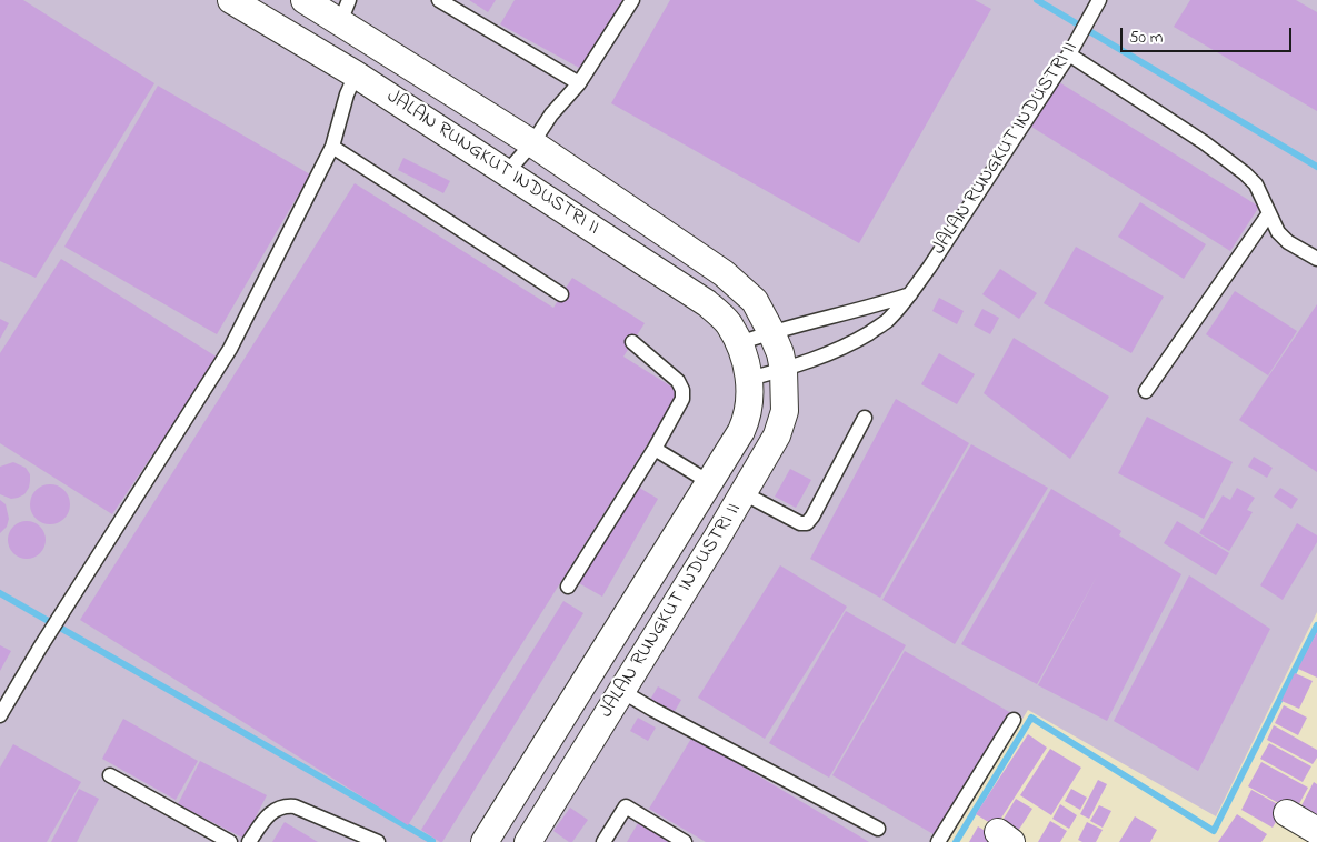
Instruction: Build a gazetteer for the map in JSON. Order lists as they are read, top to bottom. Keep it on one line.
{"streets":{"street":["JALAN RUNGKUT INDUSTRI II"]},"scale_bar":"50 m"}
